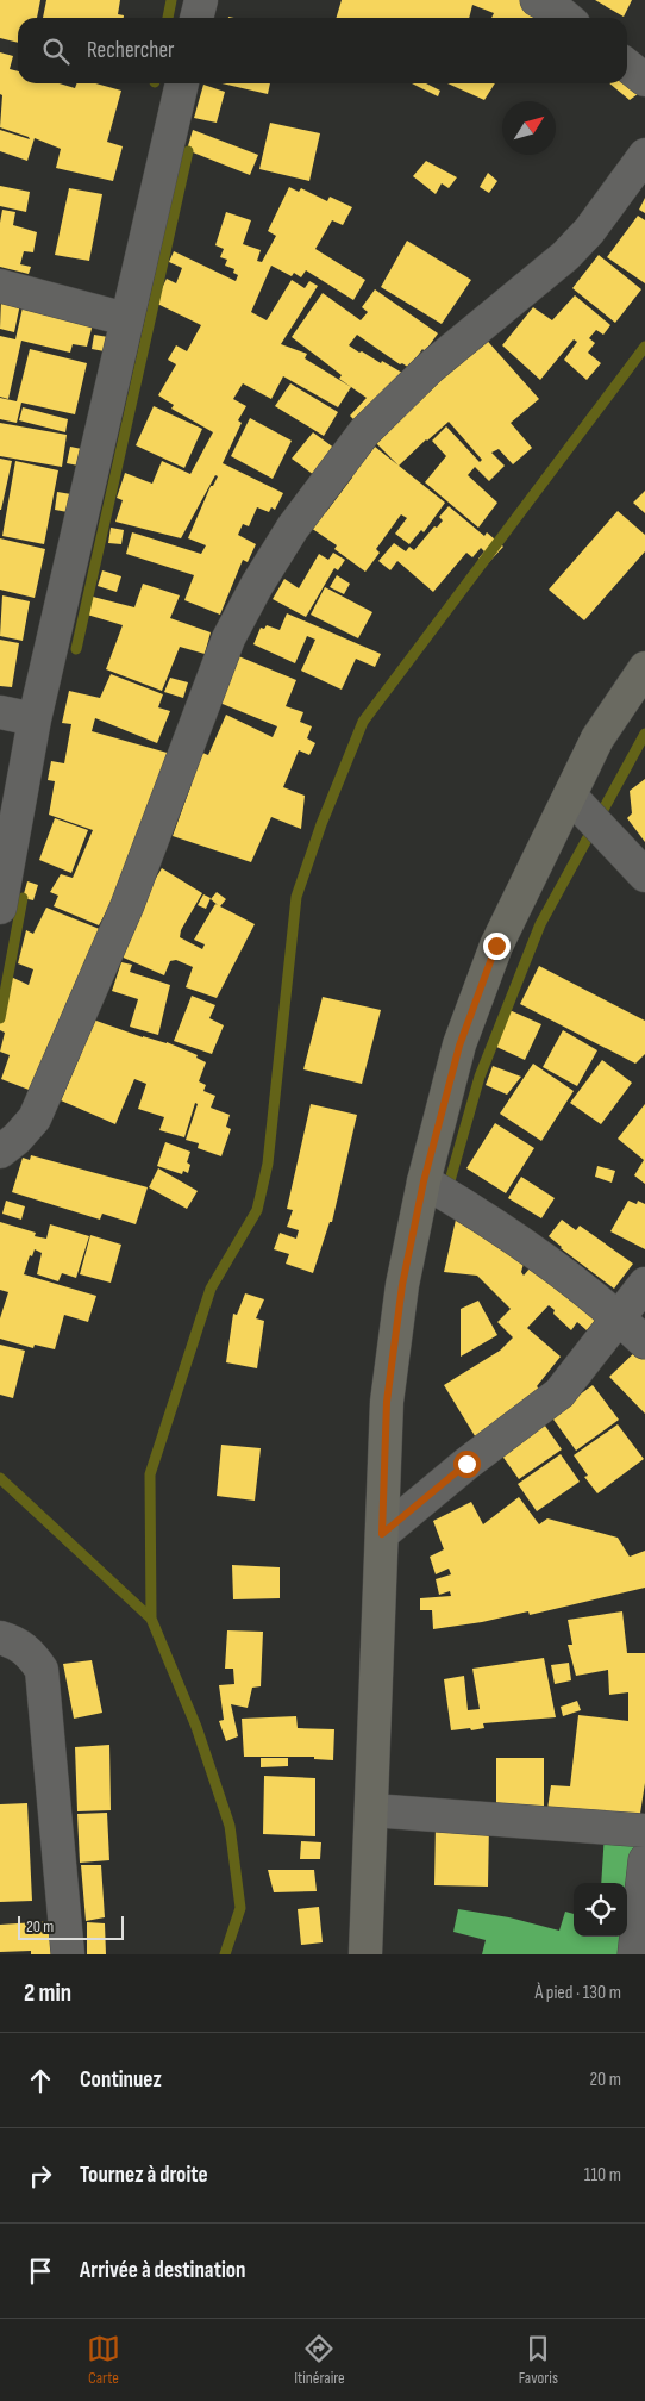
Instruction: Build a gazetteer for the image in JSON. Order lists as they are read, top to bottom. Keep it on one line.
{"scale_bar":"20 m","north":"top right","page":{"search":"Rechercher","scale":"20 m","heading":["2 min","À pied · 130 m"],"list":[["Continuez","20 m"],["Tournez à droite","110 m"],"Arrivée à destination"],"nav":["Carte","Itinéraire","Favoris"]}}
